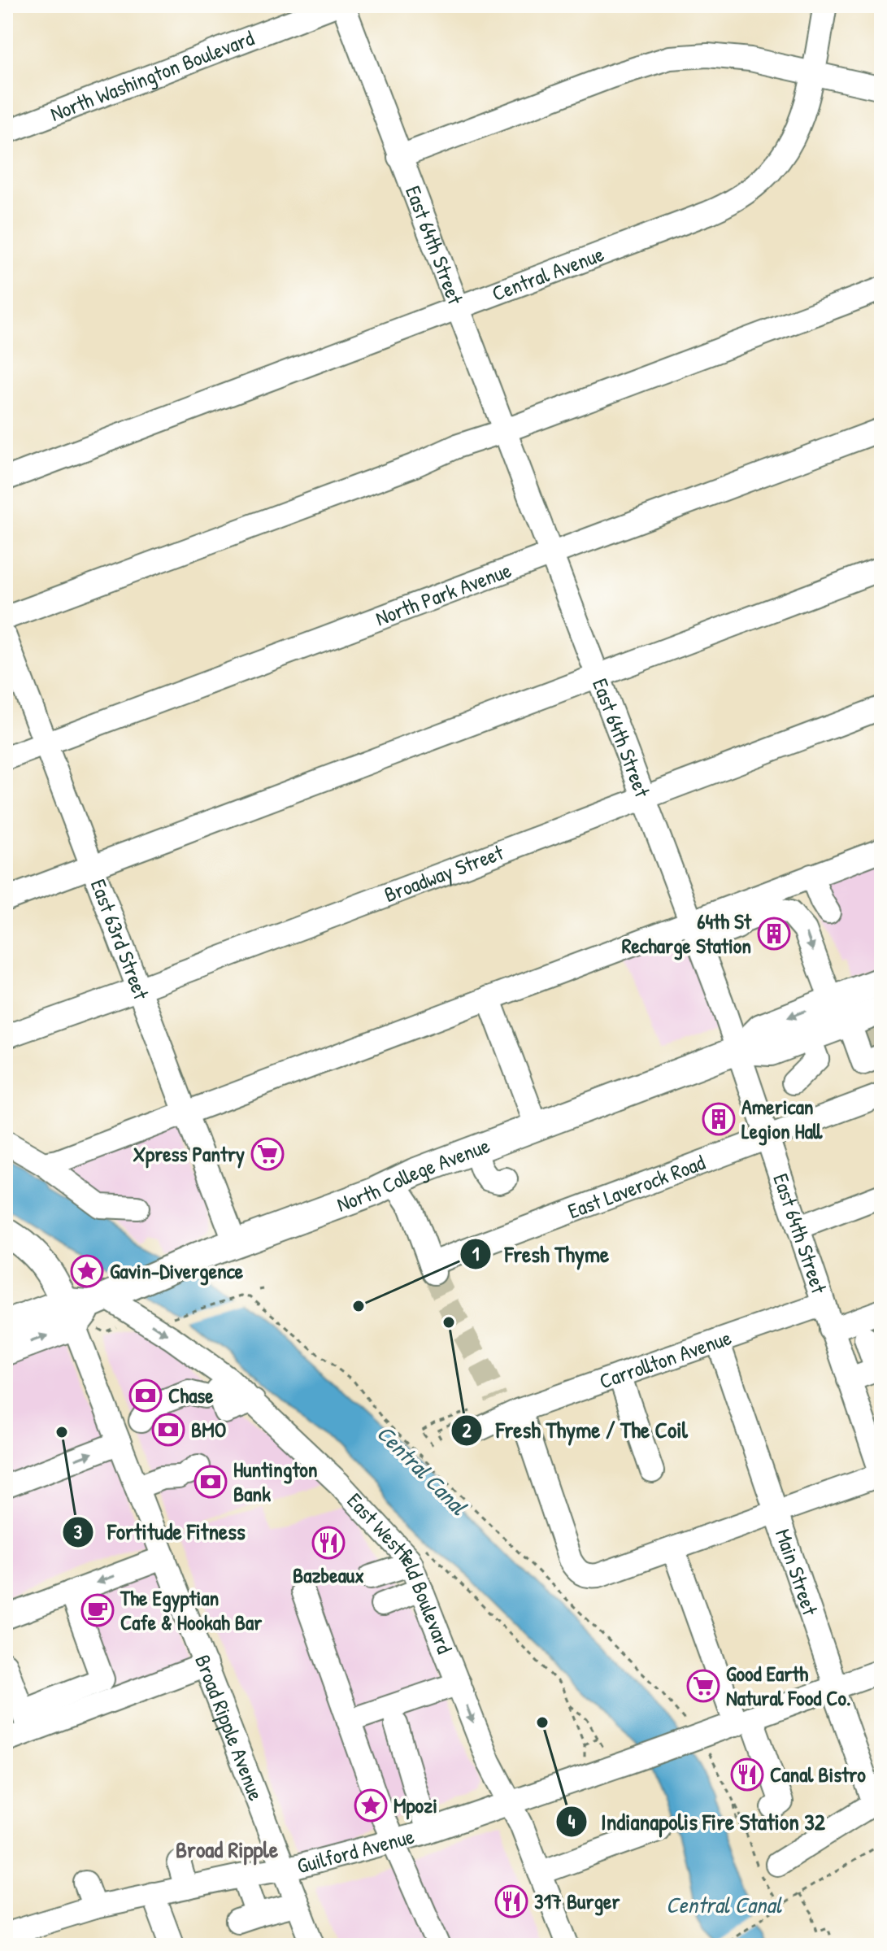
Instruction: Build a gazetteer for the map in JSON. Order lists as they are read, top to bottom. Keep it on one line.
{"streets":{"main road":["North College Avenue"],"street":["North Washington Boulevard","East 64th Street","Central Avenue","North Park Avenue","Broadway Street","East 63rd Street","East Laverock Road","Carrollton Avenue","Main Street","East Westfield Boulevard","Broad Ripple Avenue","Guilford Avenue"]},"crossings":[["East 64th Street","Central Avenue"],["East 64th Street","North Park Avenue"],["East 64th Street","Broadway Street"],["East 64th Street","North College Avenue"],["East 64th Street","East Laverock Road"],["East 64th Street","Carrollton Avenue"],["North Park Avenue","East 63rd Street"],["Broadway Street","East 63rd Street"],["East 63rd Street","North College Avenue"],["North College Avenue","East Laverock Road"],["North College Avenue","East Westfield Boulevard"],["North College Avenue","Broad Ripple Avenue"],["Carrollton Avenue","Main Street"],["Main Street","Guilford Avenue"],["East Westfield Boulevard","Broad Ripple Avenue"],["East Westfield Boulevard","Guilford Avenue"],["Broad Ripple Avenue","Guilford Avenue"]],"districts":["Broad Ripple"],"water":["Central Canal"],"places":{"building":["64th St Recharge Station","American Legion Hall"],"supermarket":["Xpress Pantry","Good Earth Natural Food Co."],"place":["Gavin-Divergence","Mpozi"],"other":["Fresh Thyme","Fresh Thyme / The Coil","Fortitude Fitness","Indianapolis Fire Station 32"],"bank":["Chase","BMO","Huntington Bank"],"restaurant":["Bazbeaux","Canal Bistro","317 Burger"],"cafe":["The Egyptian Cafe & Hookah Bar"]}}
